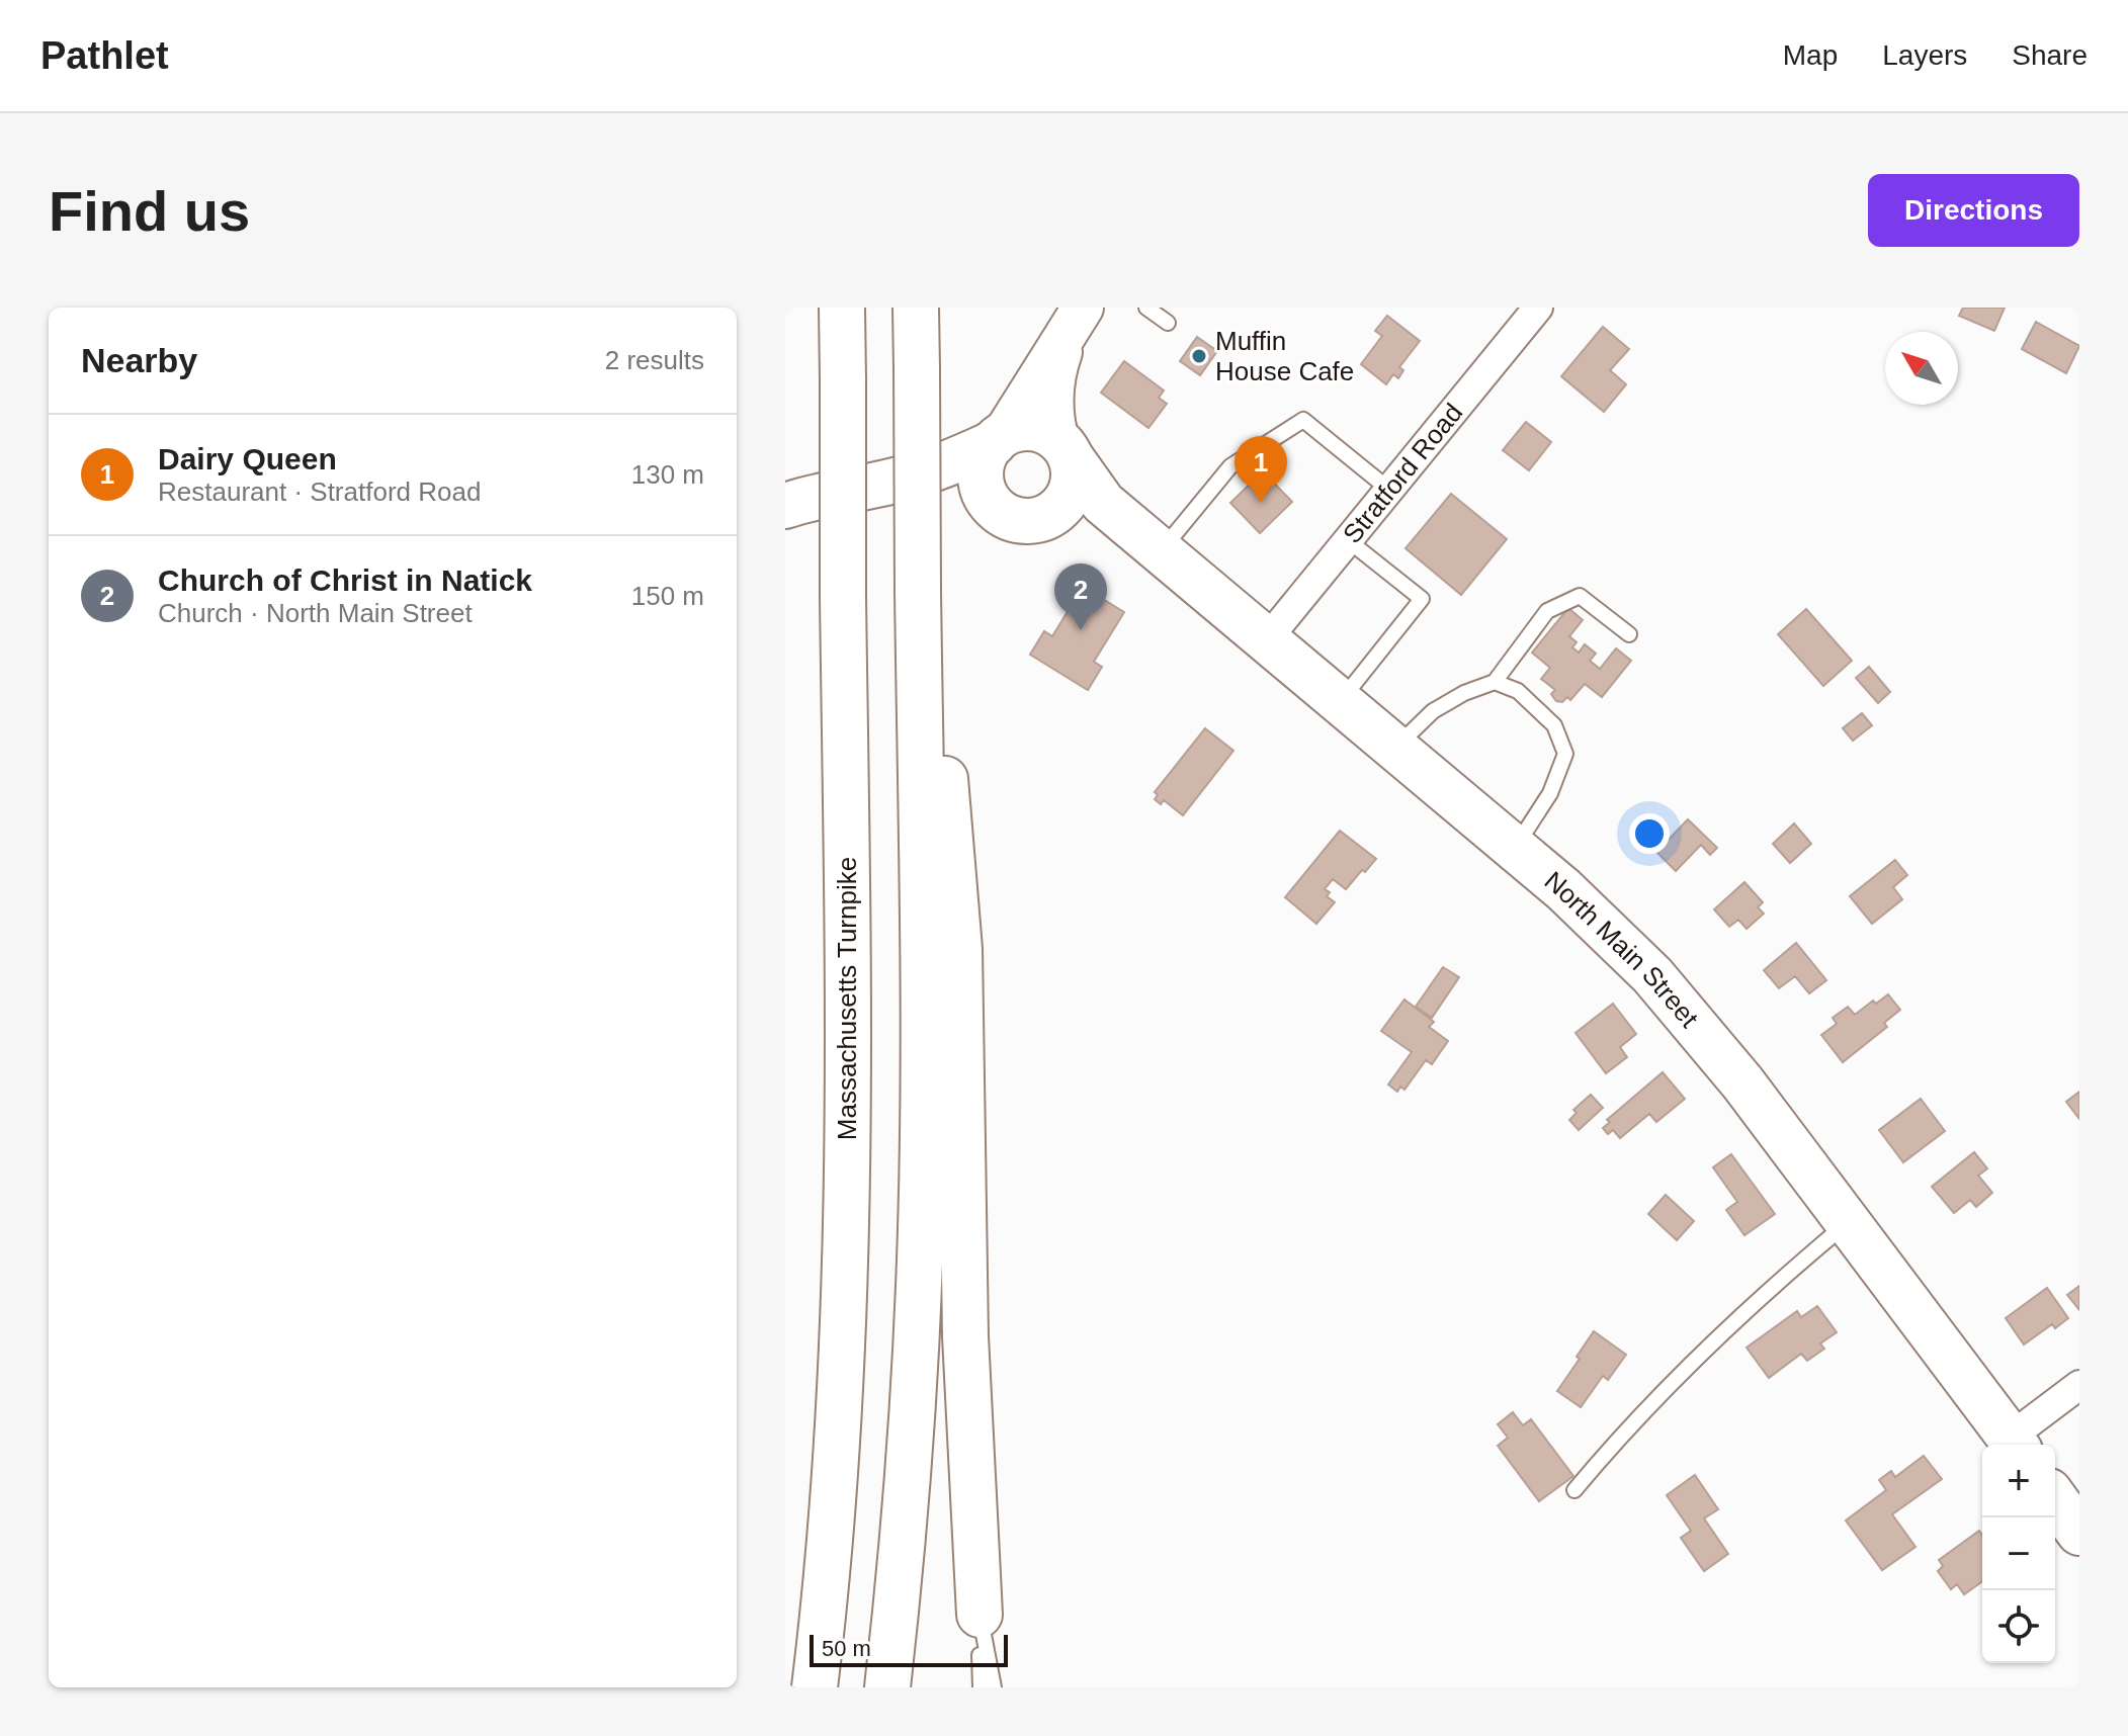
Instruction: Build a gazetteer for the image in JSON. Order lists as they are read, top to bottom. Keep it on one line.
{"streets":{"main road":["North Main Street","Massachusetts Turnpike"],"street":["Stratford Road"]},"crossings":[["Stratford Road","North Main Street"]],"places":["Muffin House Cafe"],"scale_bar":"50 m","north":"top left","page":{"header":"Pathlet","nav":["Map","Layers","Share"],"buttons":"Directions","title":"Find us","heading":["Nearby","2 results"],"list":[{"mark":"1","name":"Dairy Queen","note":"Restaurant · Stratford Road","value":"130 m"},{"mark":"2","name":"Church of Christ in Natick","note":"Church · North Main Street","value":"150 m"}],"pins":["1","2"],"map_buttons":["+","−"],"scale":"50 m"}}
